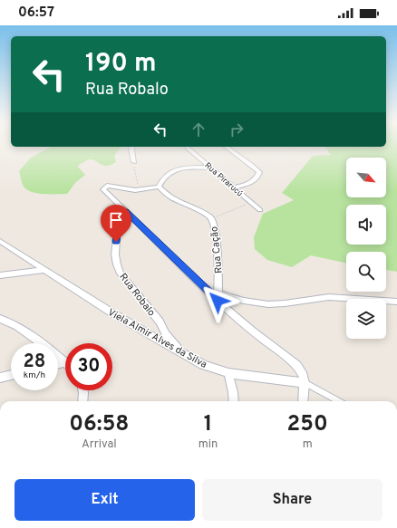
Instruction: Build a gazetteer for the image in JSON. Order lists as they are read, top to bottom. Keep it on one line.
{"streets":{"street":["Rua Pirarucú","Rua Cação","Rua Robalo","Viela Almir Alves da Silva"]},"crossings":[["Rua Robalo","Viela Almir Alves da Silva"]],"north":"bottom right","page":{"status":"06:57","turn":["190 m","Rua Robalo"],"speed":"28 km/h","limit":"30","eta":["06:58","Arrival","1","min","250","m"],"buttons":["Exit","Share"]}}
